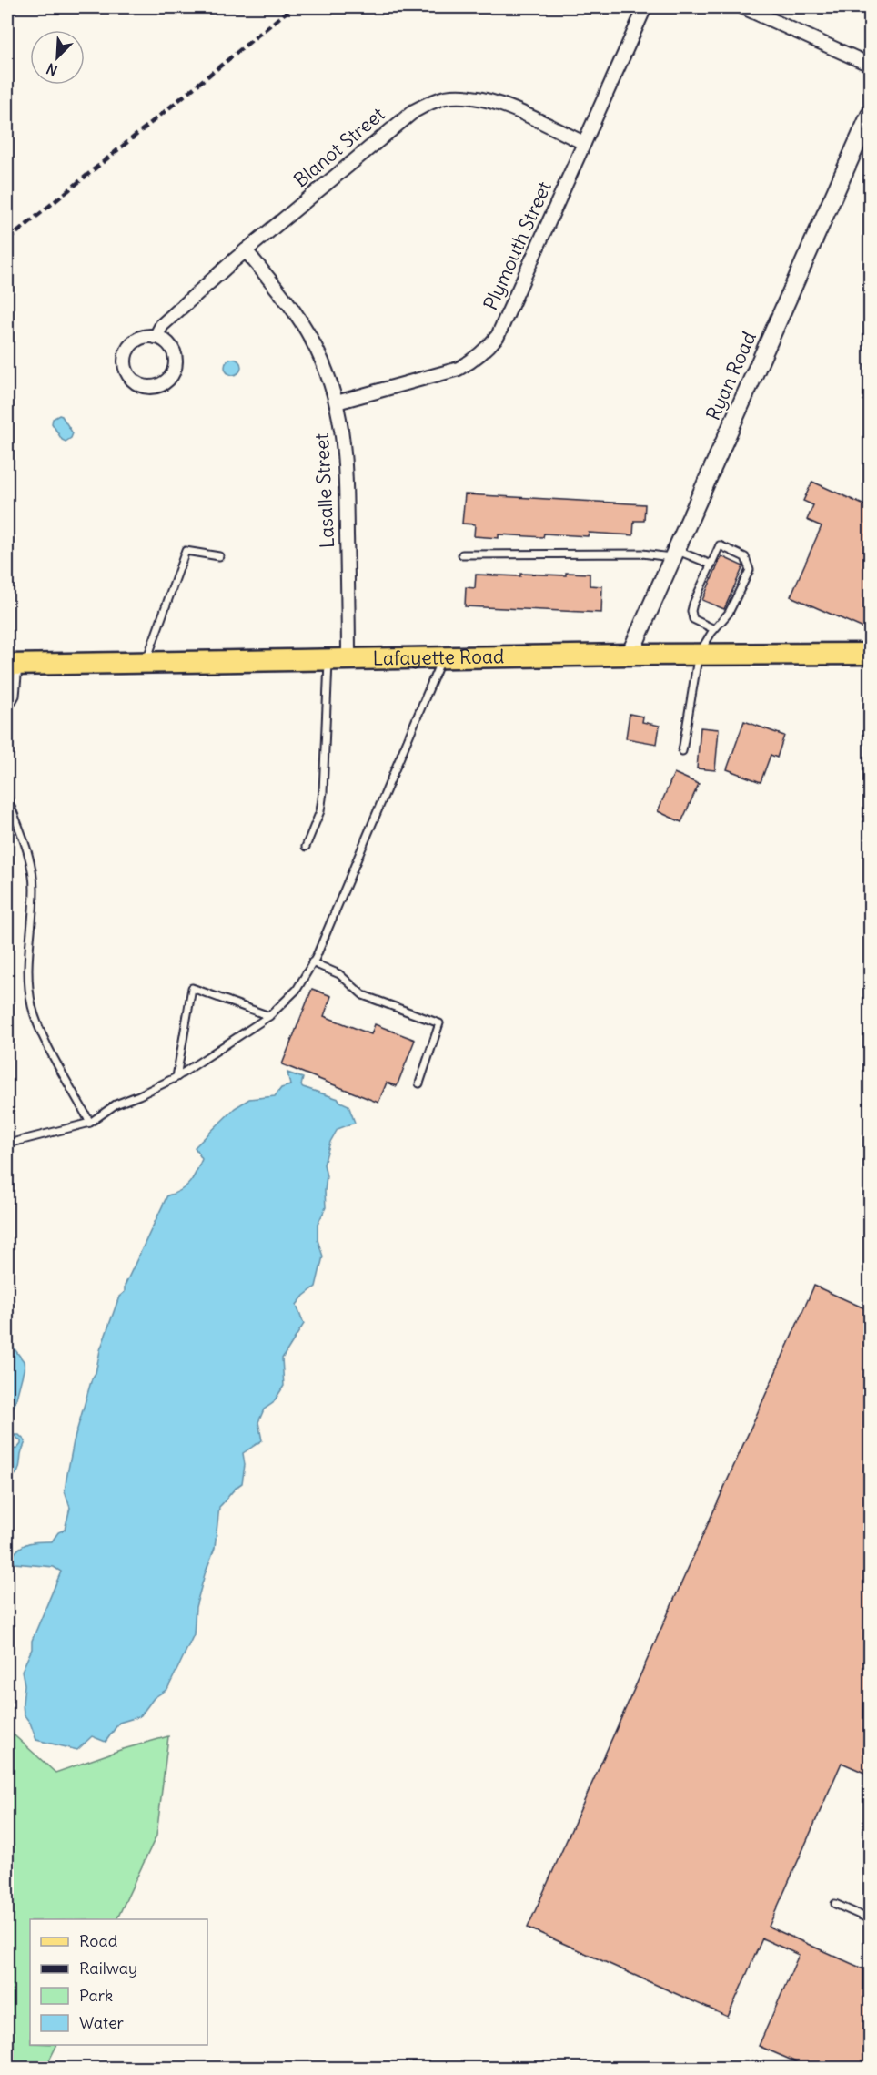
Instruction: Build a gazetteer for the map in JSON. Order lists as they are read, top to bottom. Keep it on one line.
{"streets":{"main road":["Lafayette Road"],"street":["Blanot Street","Plymouth Street","Ryan Road","Lasalle Street"]},"crossings":[["Blanot Street","Plymouth Street"],["Blanot Street","Lasalle Street"],["Plymouth Street","Lasalle Street"],["Ryan Road","Lafayette Road"],["Lasalle Street","Lafayette Road"]],"legend":["Road","Railway","Park","Water"],"north":"bottom left"}
